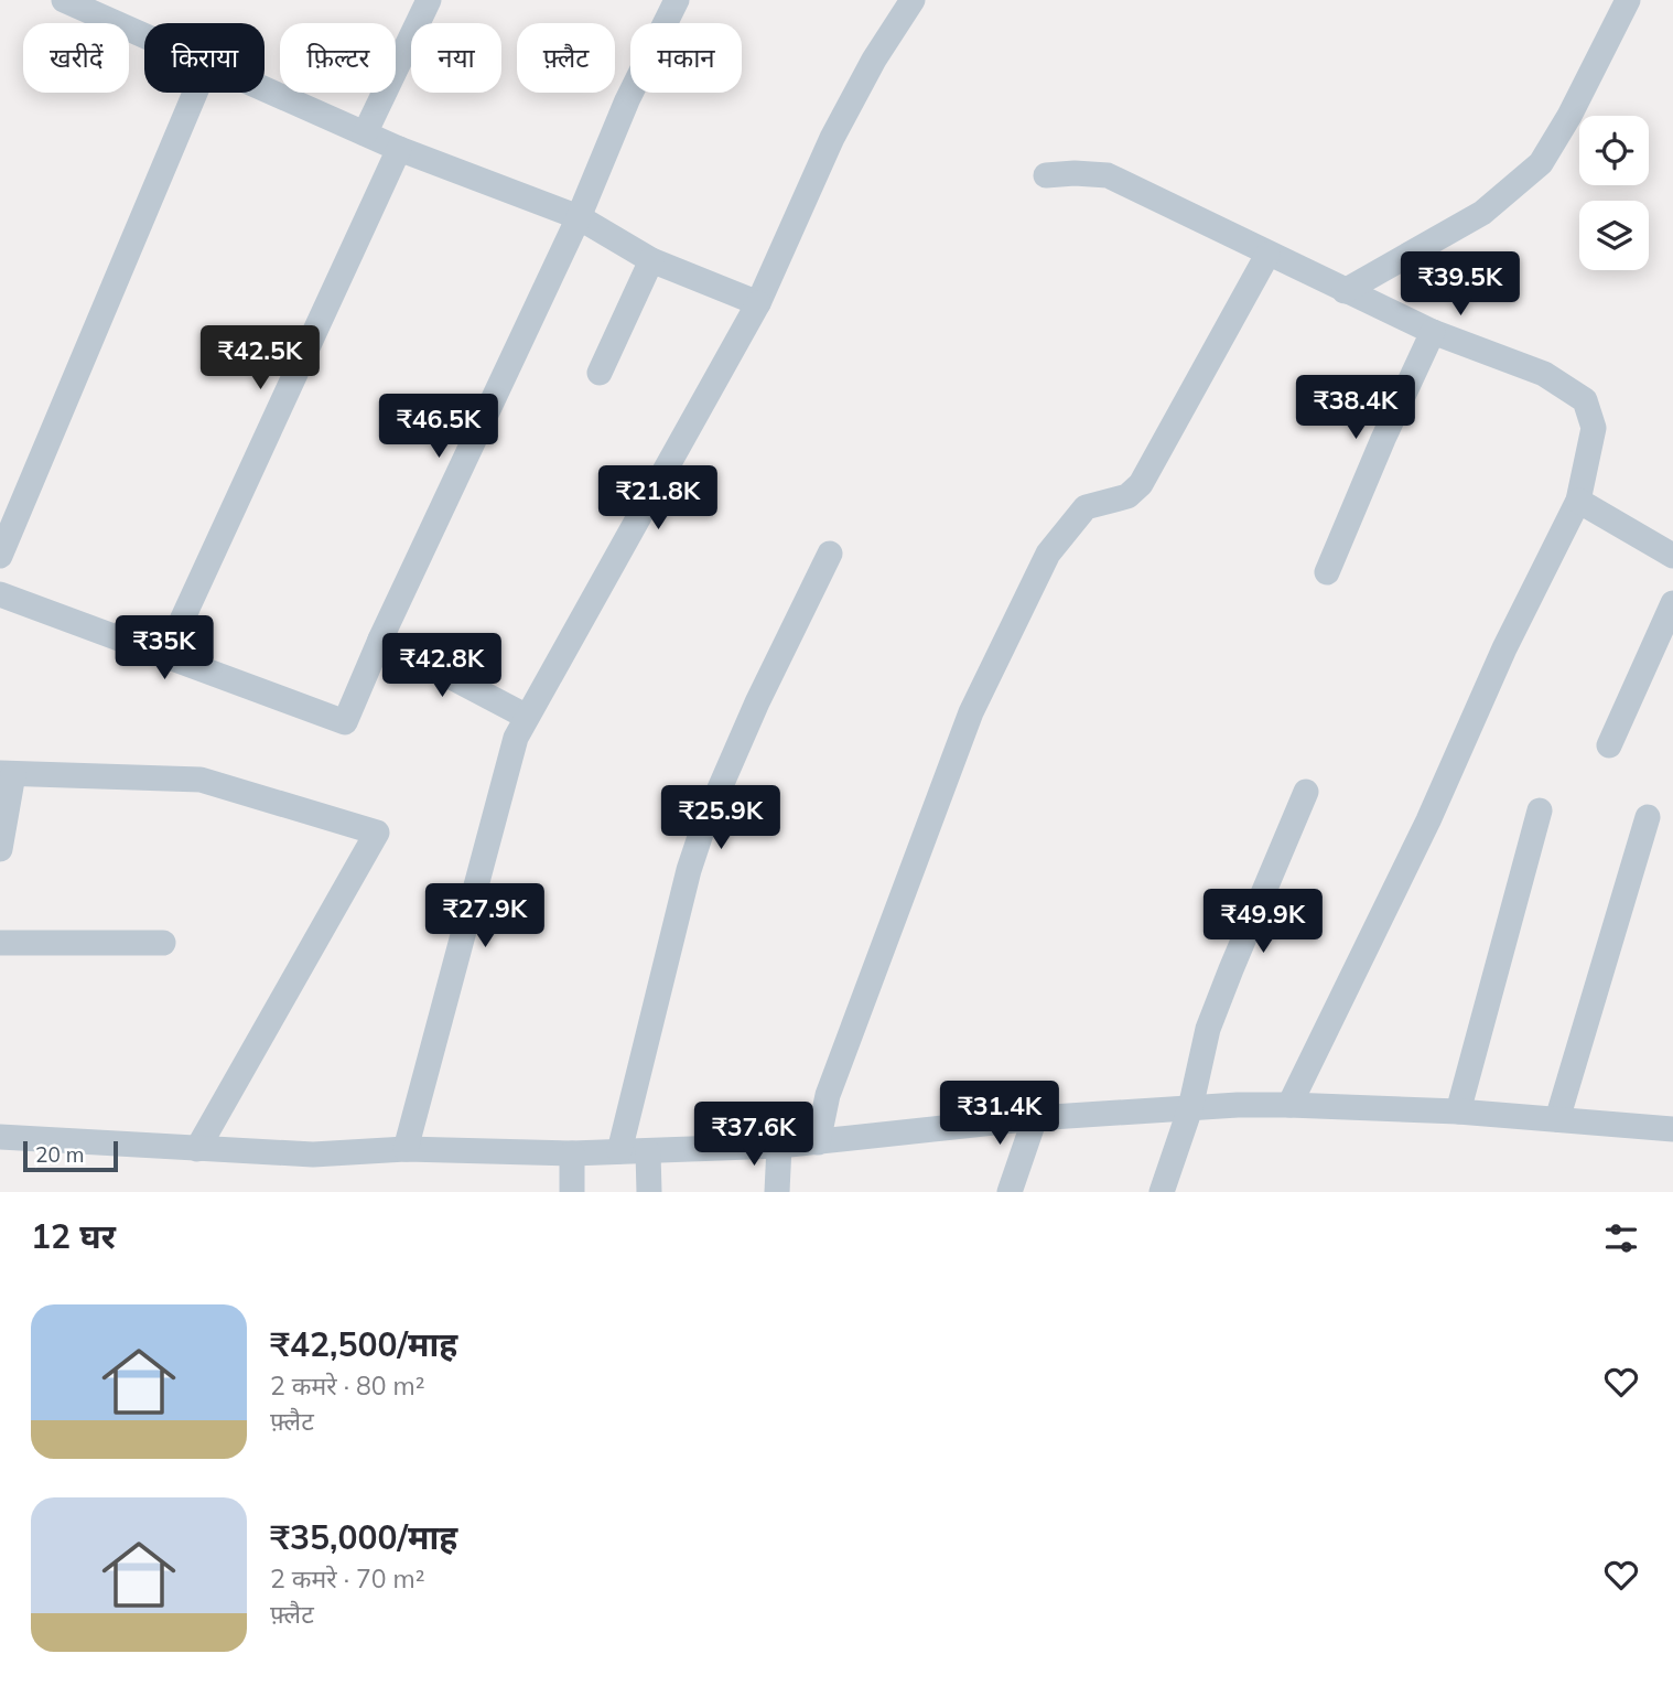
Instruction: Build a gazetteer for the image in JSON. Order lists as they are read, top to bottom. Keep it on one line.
{"scale_bar":"20 m","page":{"chip":["खरीदें","किराया","फ़िल्टर","नया","फ़्लैट","मकान"],"price":["₹39.5K","₹42.5K","₹38.4K","₹46.5K","₹21.8K","₹35K","₹42.8K","₹25.9K","₹27.9K","₹49.9K","₹31.4K","₹37.6K"],"scale":"20 m","heading":"12 घर","list":[{"name":"₹42,500/माह","note":"2 कमरे · 80 m² · फ़्लैट"},{"name":"₹35,000/माह","note":"2 कमरे · 70 m² · फ़्लैट"}]}}
